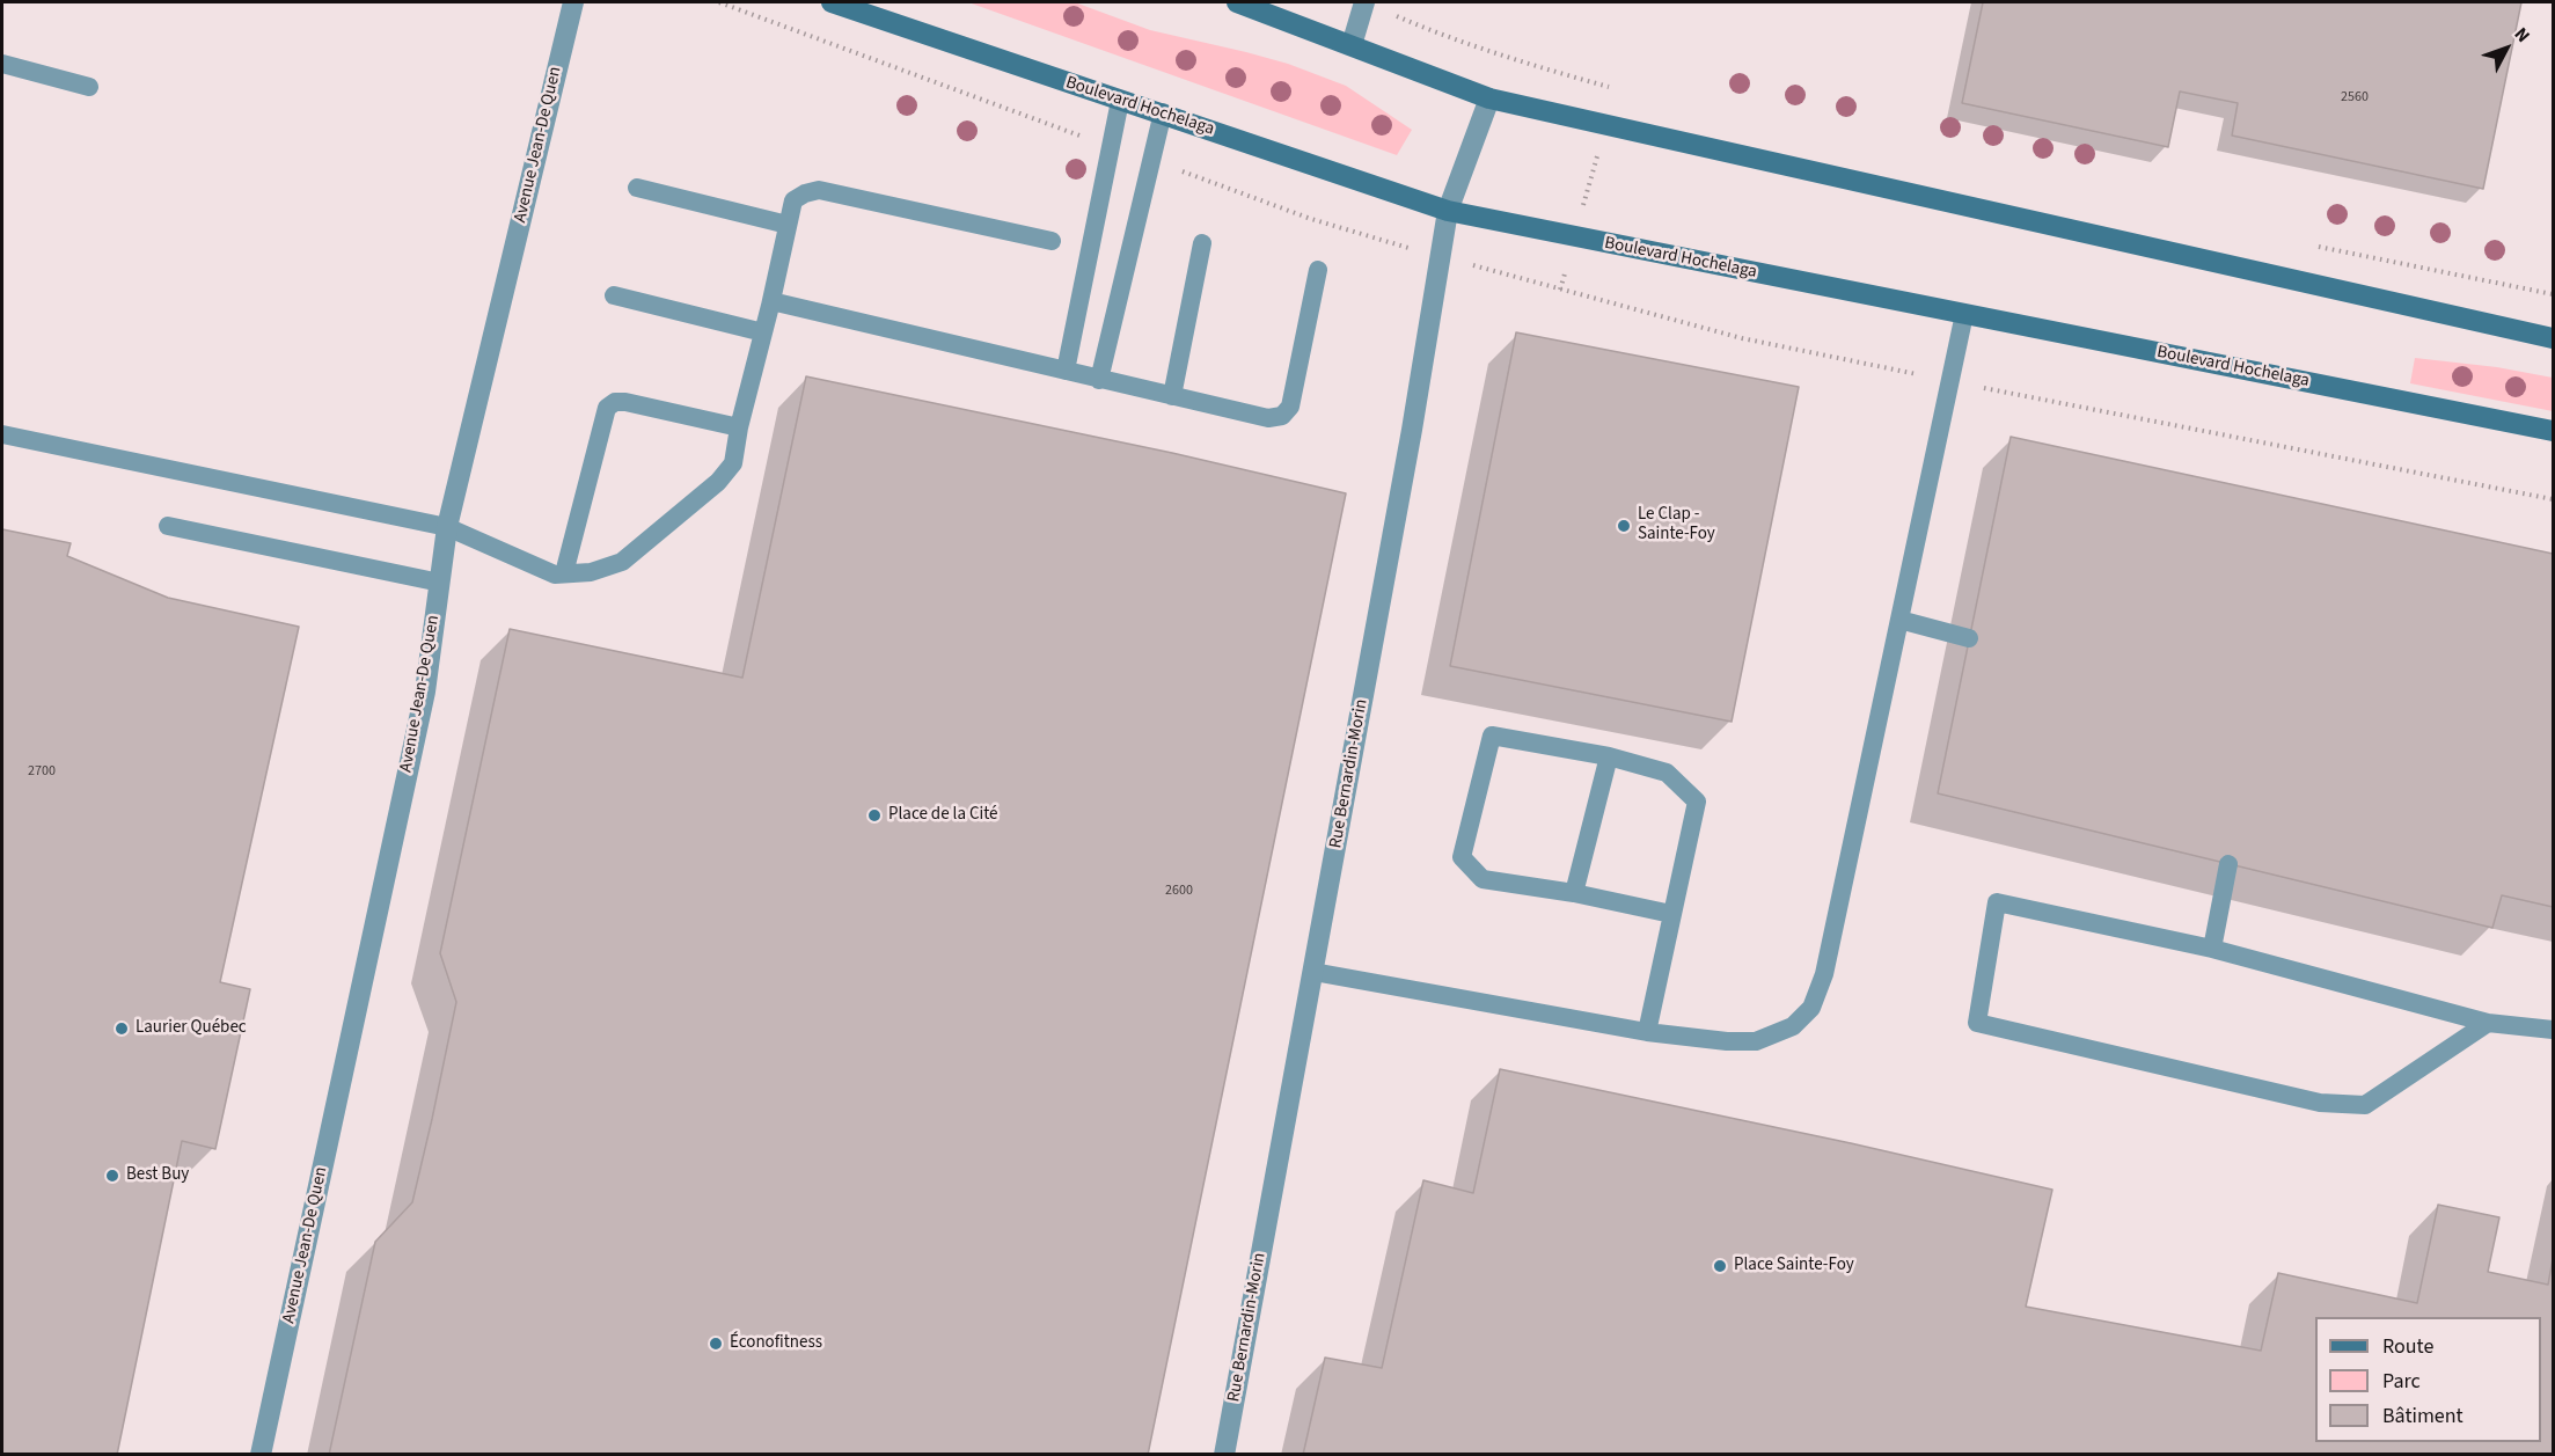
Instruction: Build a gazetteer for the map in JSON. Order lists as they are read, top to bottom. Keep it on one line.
{"streets":{"main road":["Boulevard Hochelaga"],"street":["Avenue Jean-De Quen","Rue Bernardin-Morin"]},"crossings":[["Boulevard Hochelaga","Rue Bernardin-Morin"]],"places":["Le Clap - Sainte-Foy","Place de la Cité","Laurier Québec","Best Buy","Place Sainte-Foy","Éconofitness"],"house_numbers":["2560","2700","2600"],"legend":["Route","Parc","Bâtiment"],"north":"top right"}
